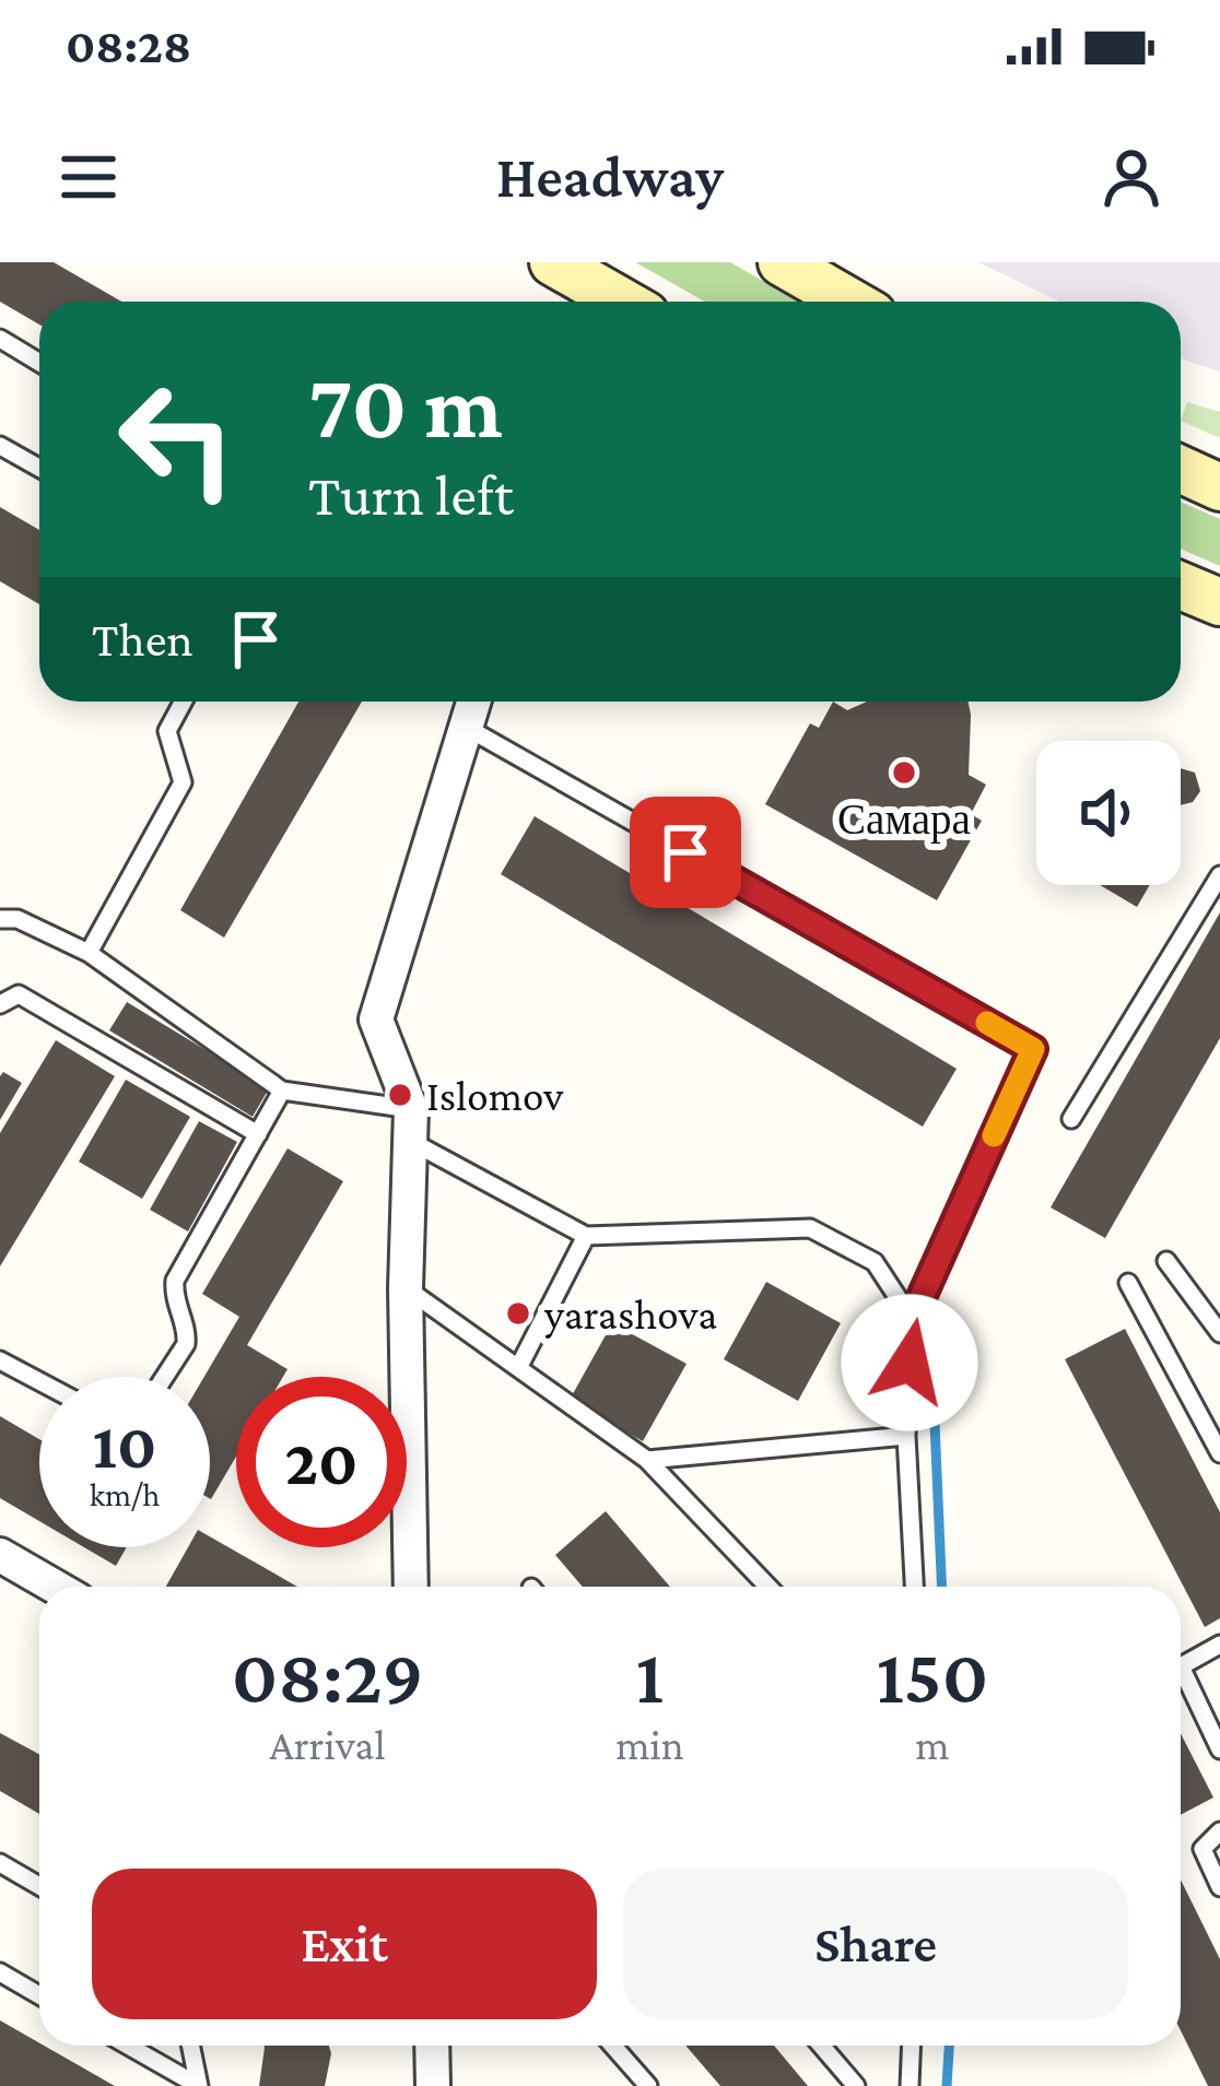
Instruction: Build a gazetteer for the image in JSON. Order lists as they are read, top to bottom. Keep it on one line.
{"places":["Самара","Islomov","yarashova"],"page":{"status":"08:28","header":"Headway","turn":["70 m","Turn left"],"then":"Then","speed":"10 km/h","limit":"20","eta":["08:29","Arrival","1","min","150","m"],"buttons":["Exit","Share"]}}
